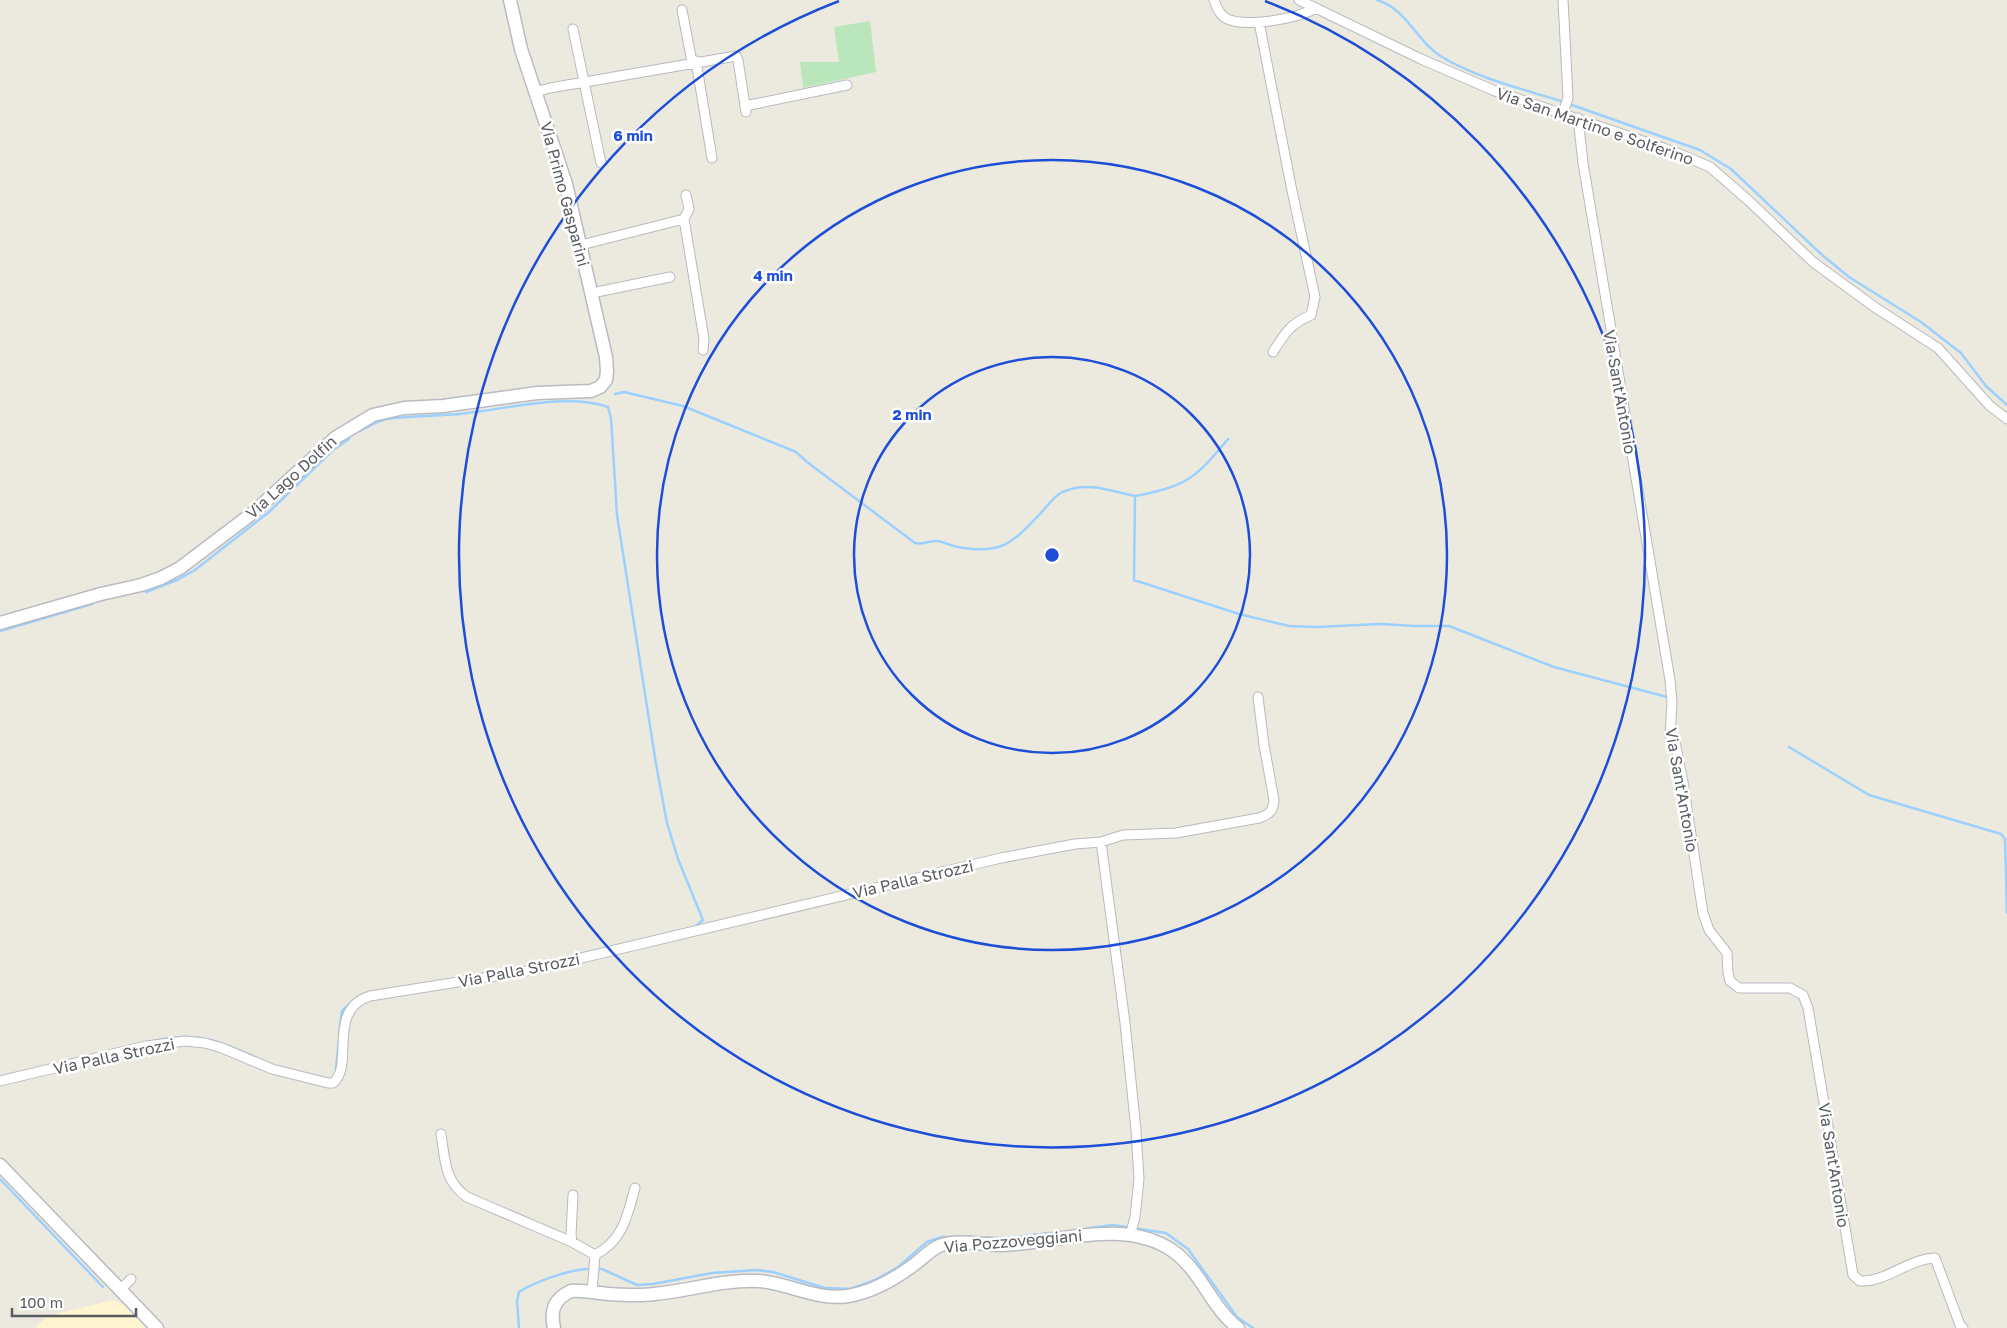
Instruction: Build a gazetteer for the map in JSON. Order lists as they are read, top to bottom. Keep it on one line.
{"streets":{"street":["Via San Martino e Solferino","Via Primo Gasparini","Via Sant'Antonio","Via Lago Dolfin","Via Palla Strozzi","Via Pozzoveggiani"]},"crossings":[["Via San Martino e Solferino","Via Sant'Antonio"],["Via Primo Gasparini","Via Lago Dolfin"]],"scale_bar":"100 m","rings":["6 min","4 min","2 min"]}
